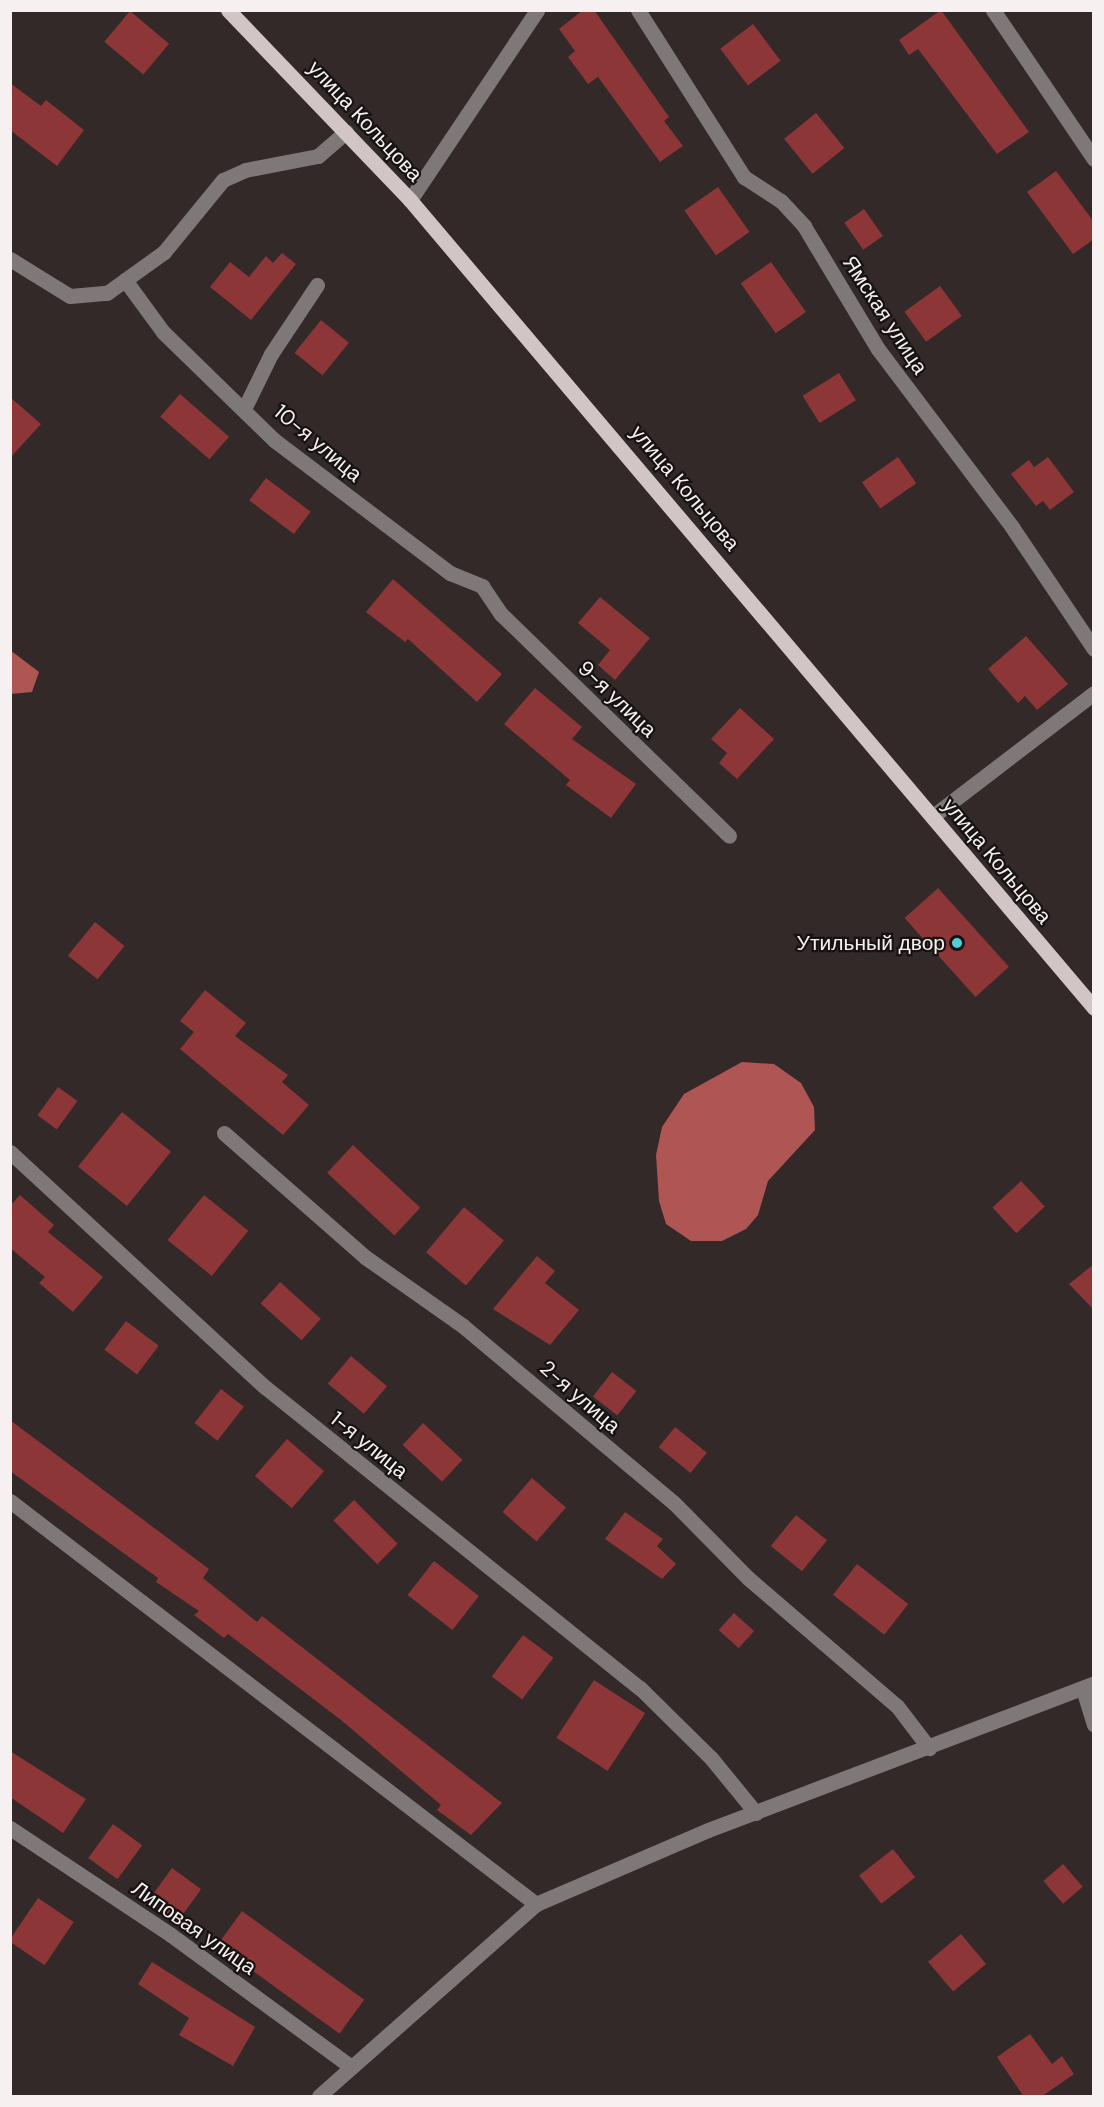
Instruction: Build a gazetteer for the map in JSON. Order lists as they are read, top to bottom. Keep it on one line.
{"streets":{"main road":["улица Кольцова"],"street":["Ямская улица","10-я улица","9-я улица","2-я улица","1-я улица","Липовая улица"]},"crossings":[["10-я улица","9-я улица"]],"places":["Утильный двор"]}
